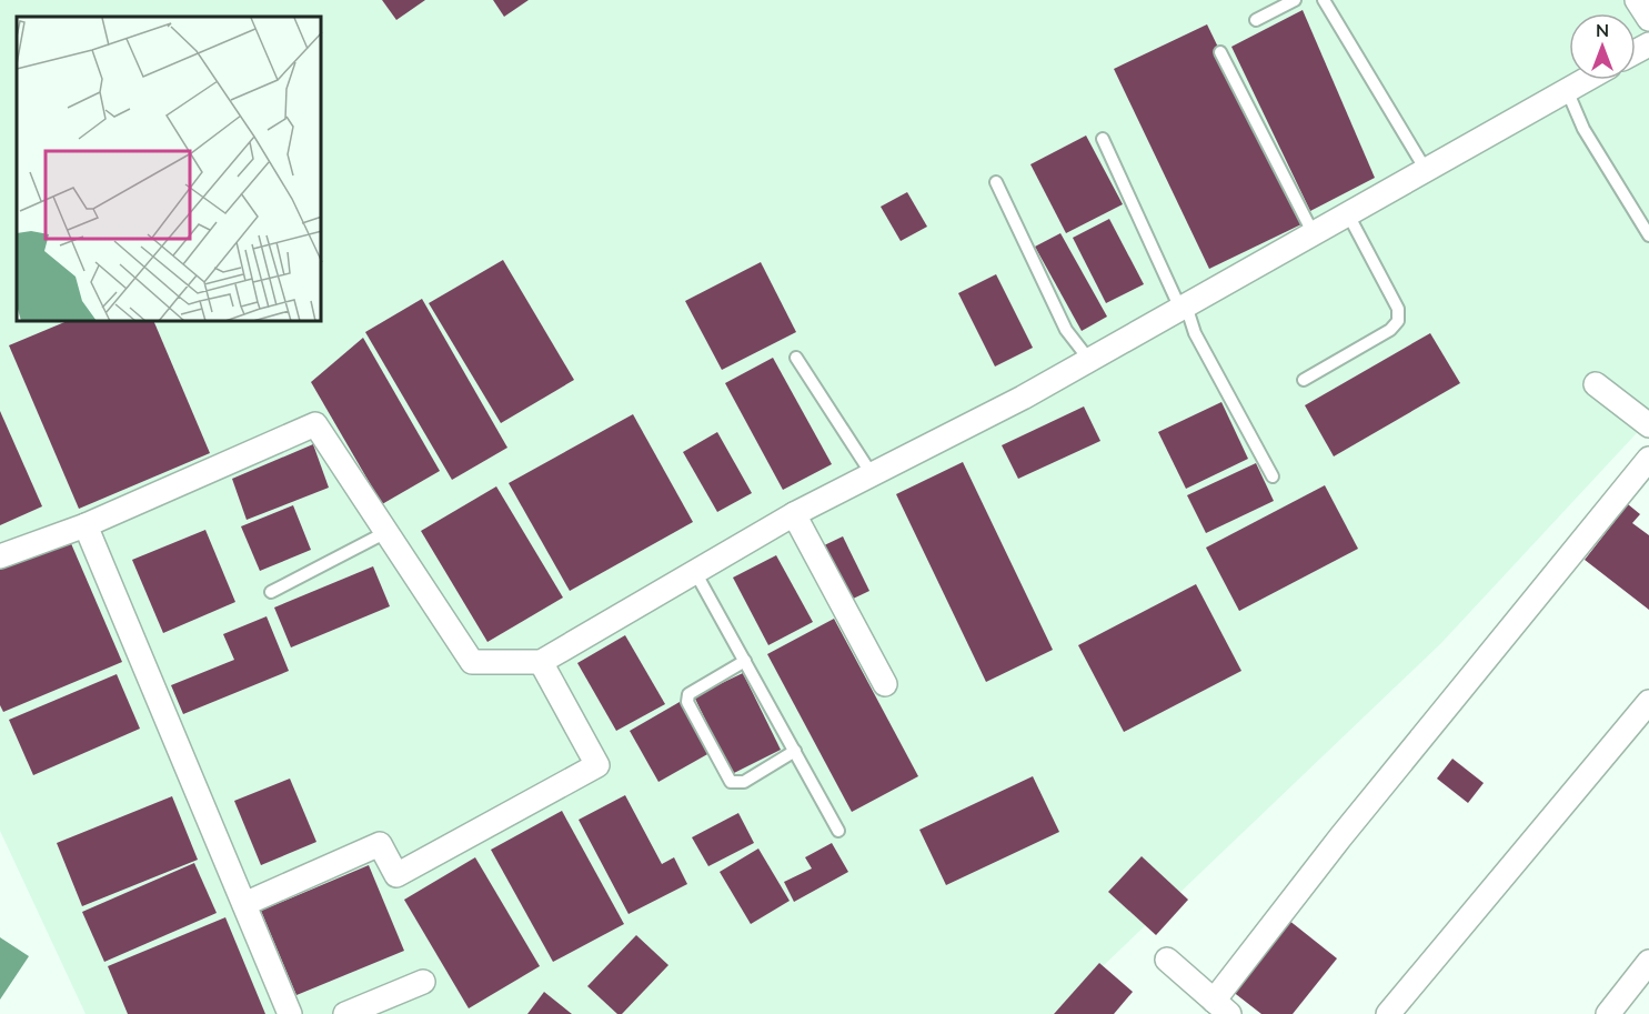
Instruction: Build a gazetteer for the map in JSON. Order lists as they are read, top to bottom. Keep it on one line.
{"north":"top"}
